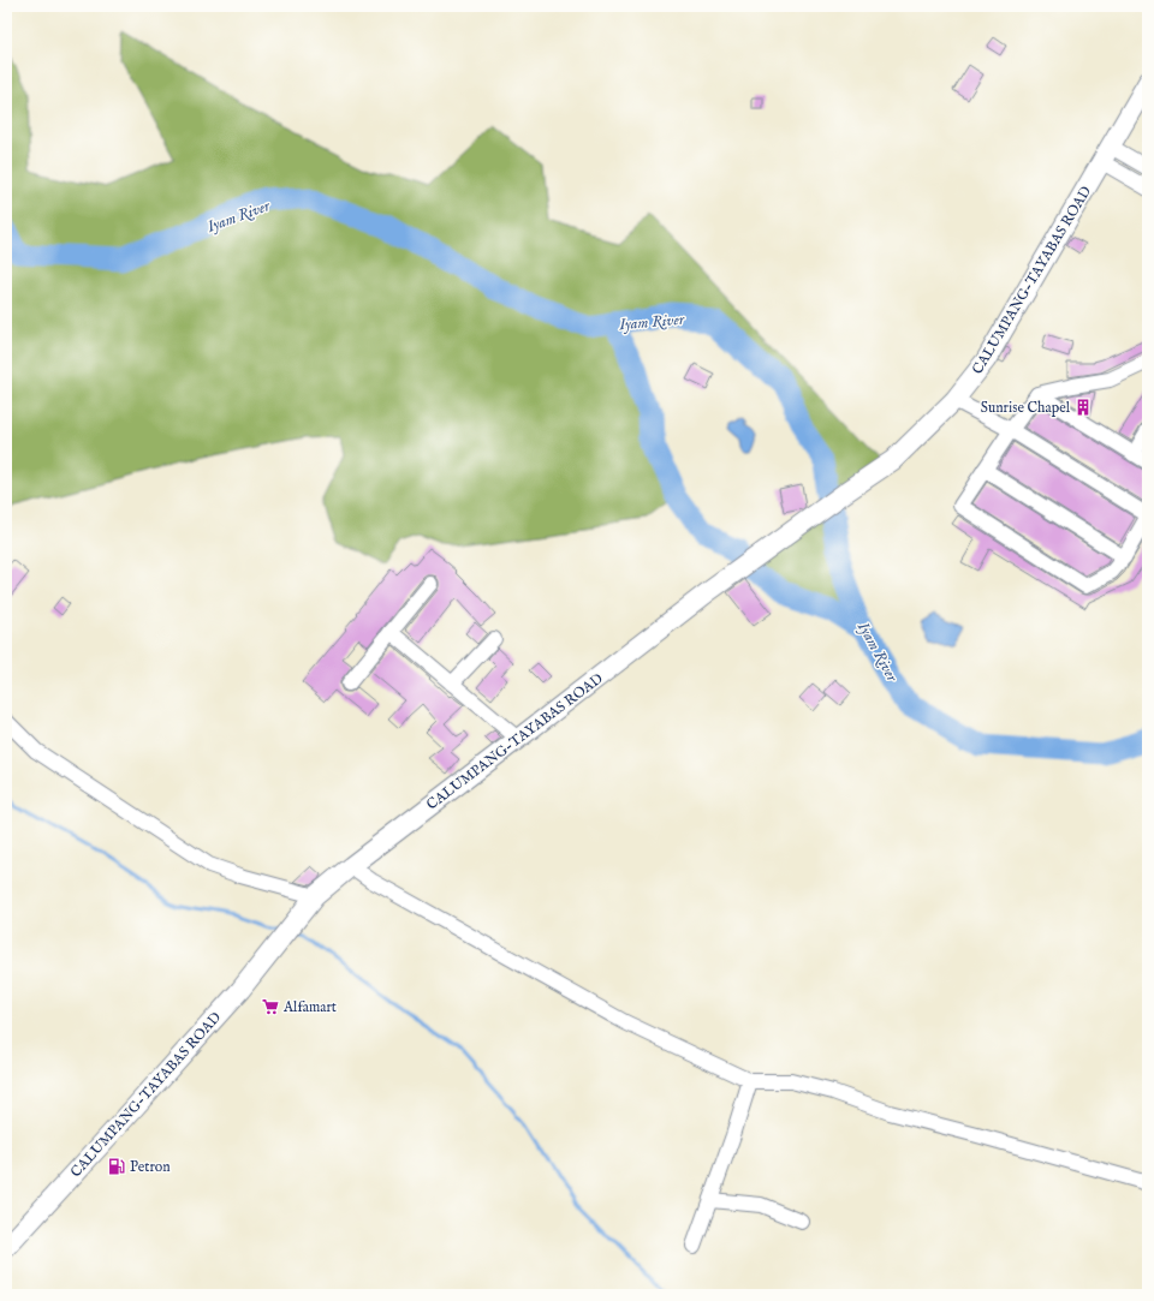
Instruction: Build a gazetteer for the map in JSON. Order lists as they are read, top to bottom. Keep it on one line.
{"streets":{"main road":["CALUMPANG-TAYABAS ROAD"]},"water":["Iyam River"],"places":{"building":["Sunrise Chapel"],"supermarket":["Alfamart"],"fuel station":["Petron"]}}
